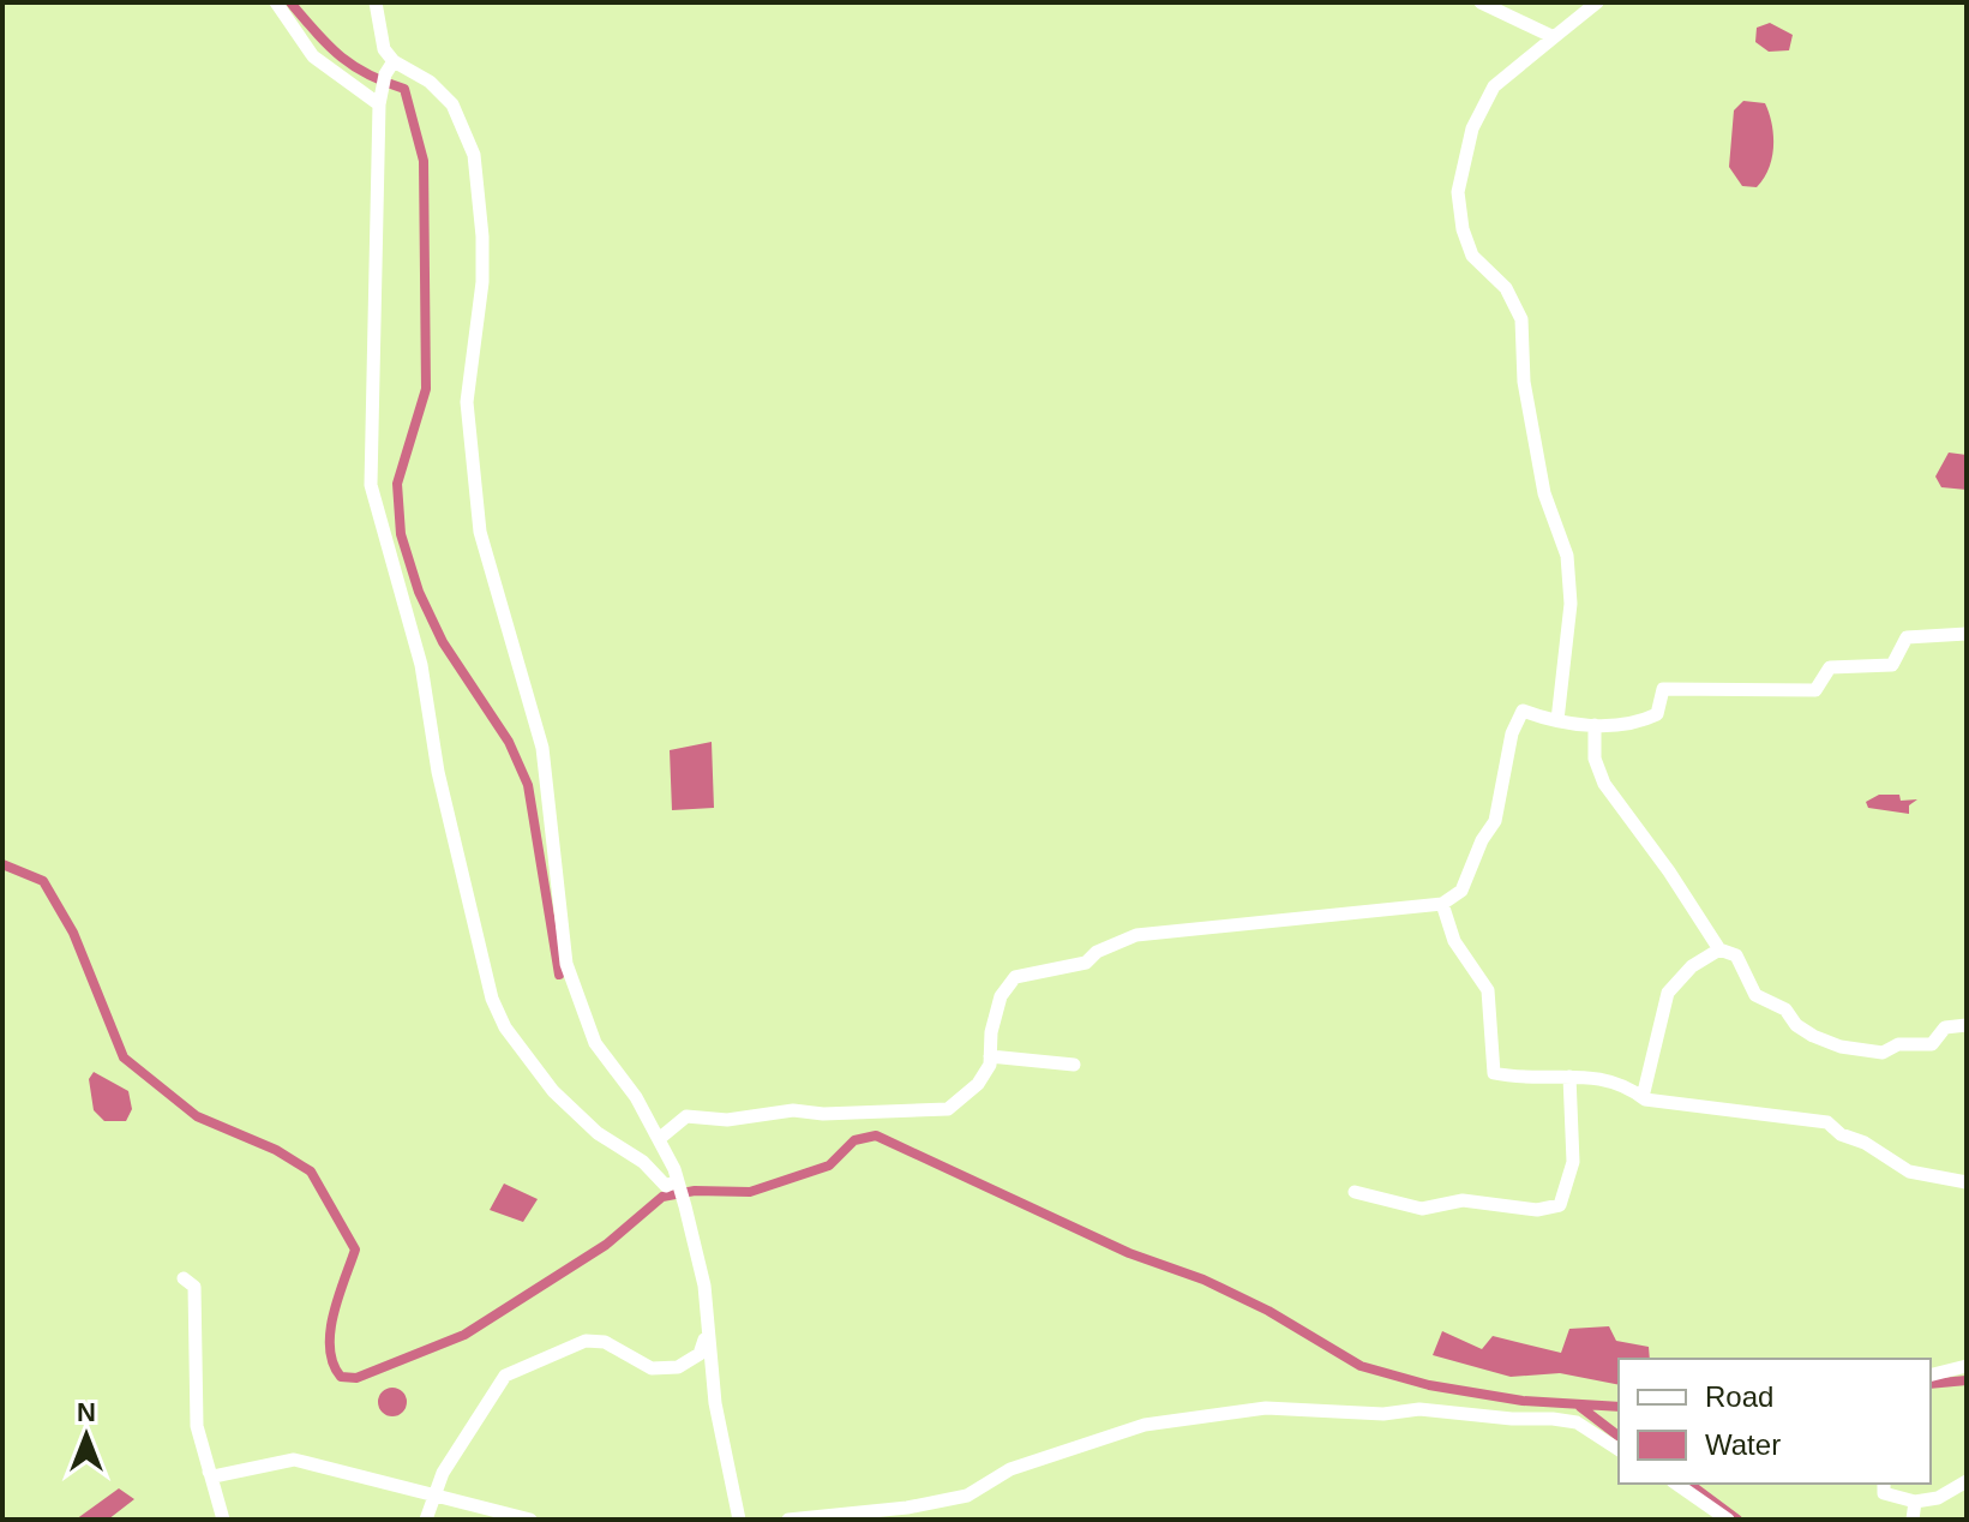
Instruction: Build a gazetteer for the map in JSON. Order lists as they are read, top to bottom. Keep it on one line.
{"legend":["Road","Water"],"north":"top"}
